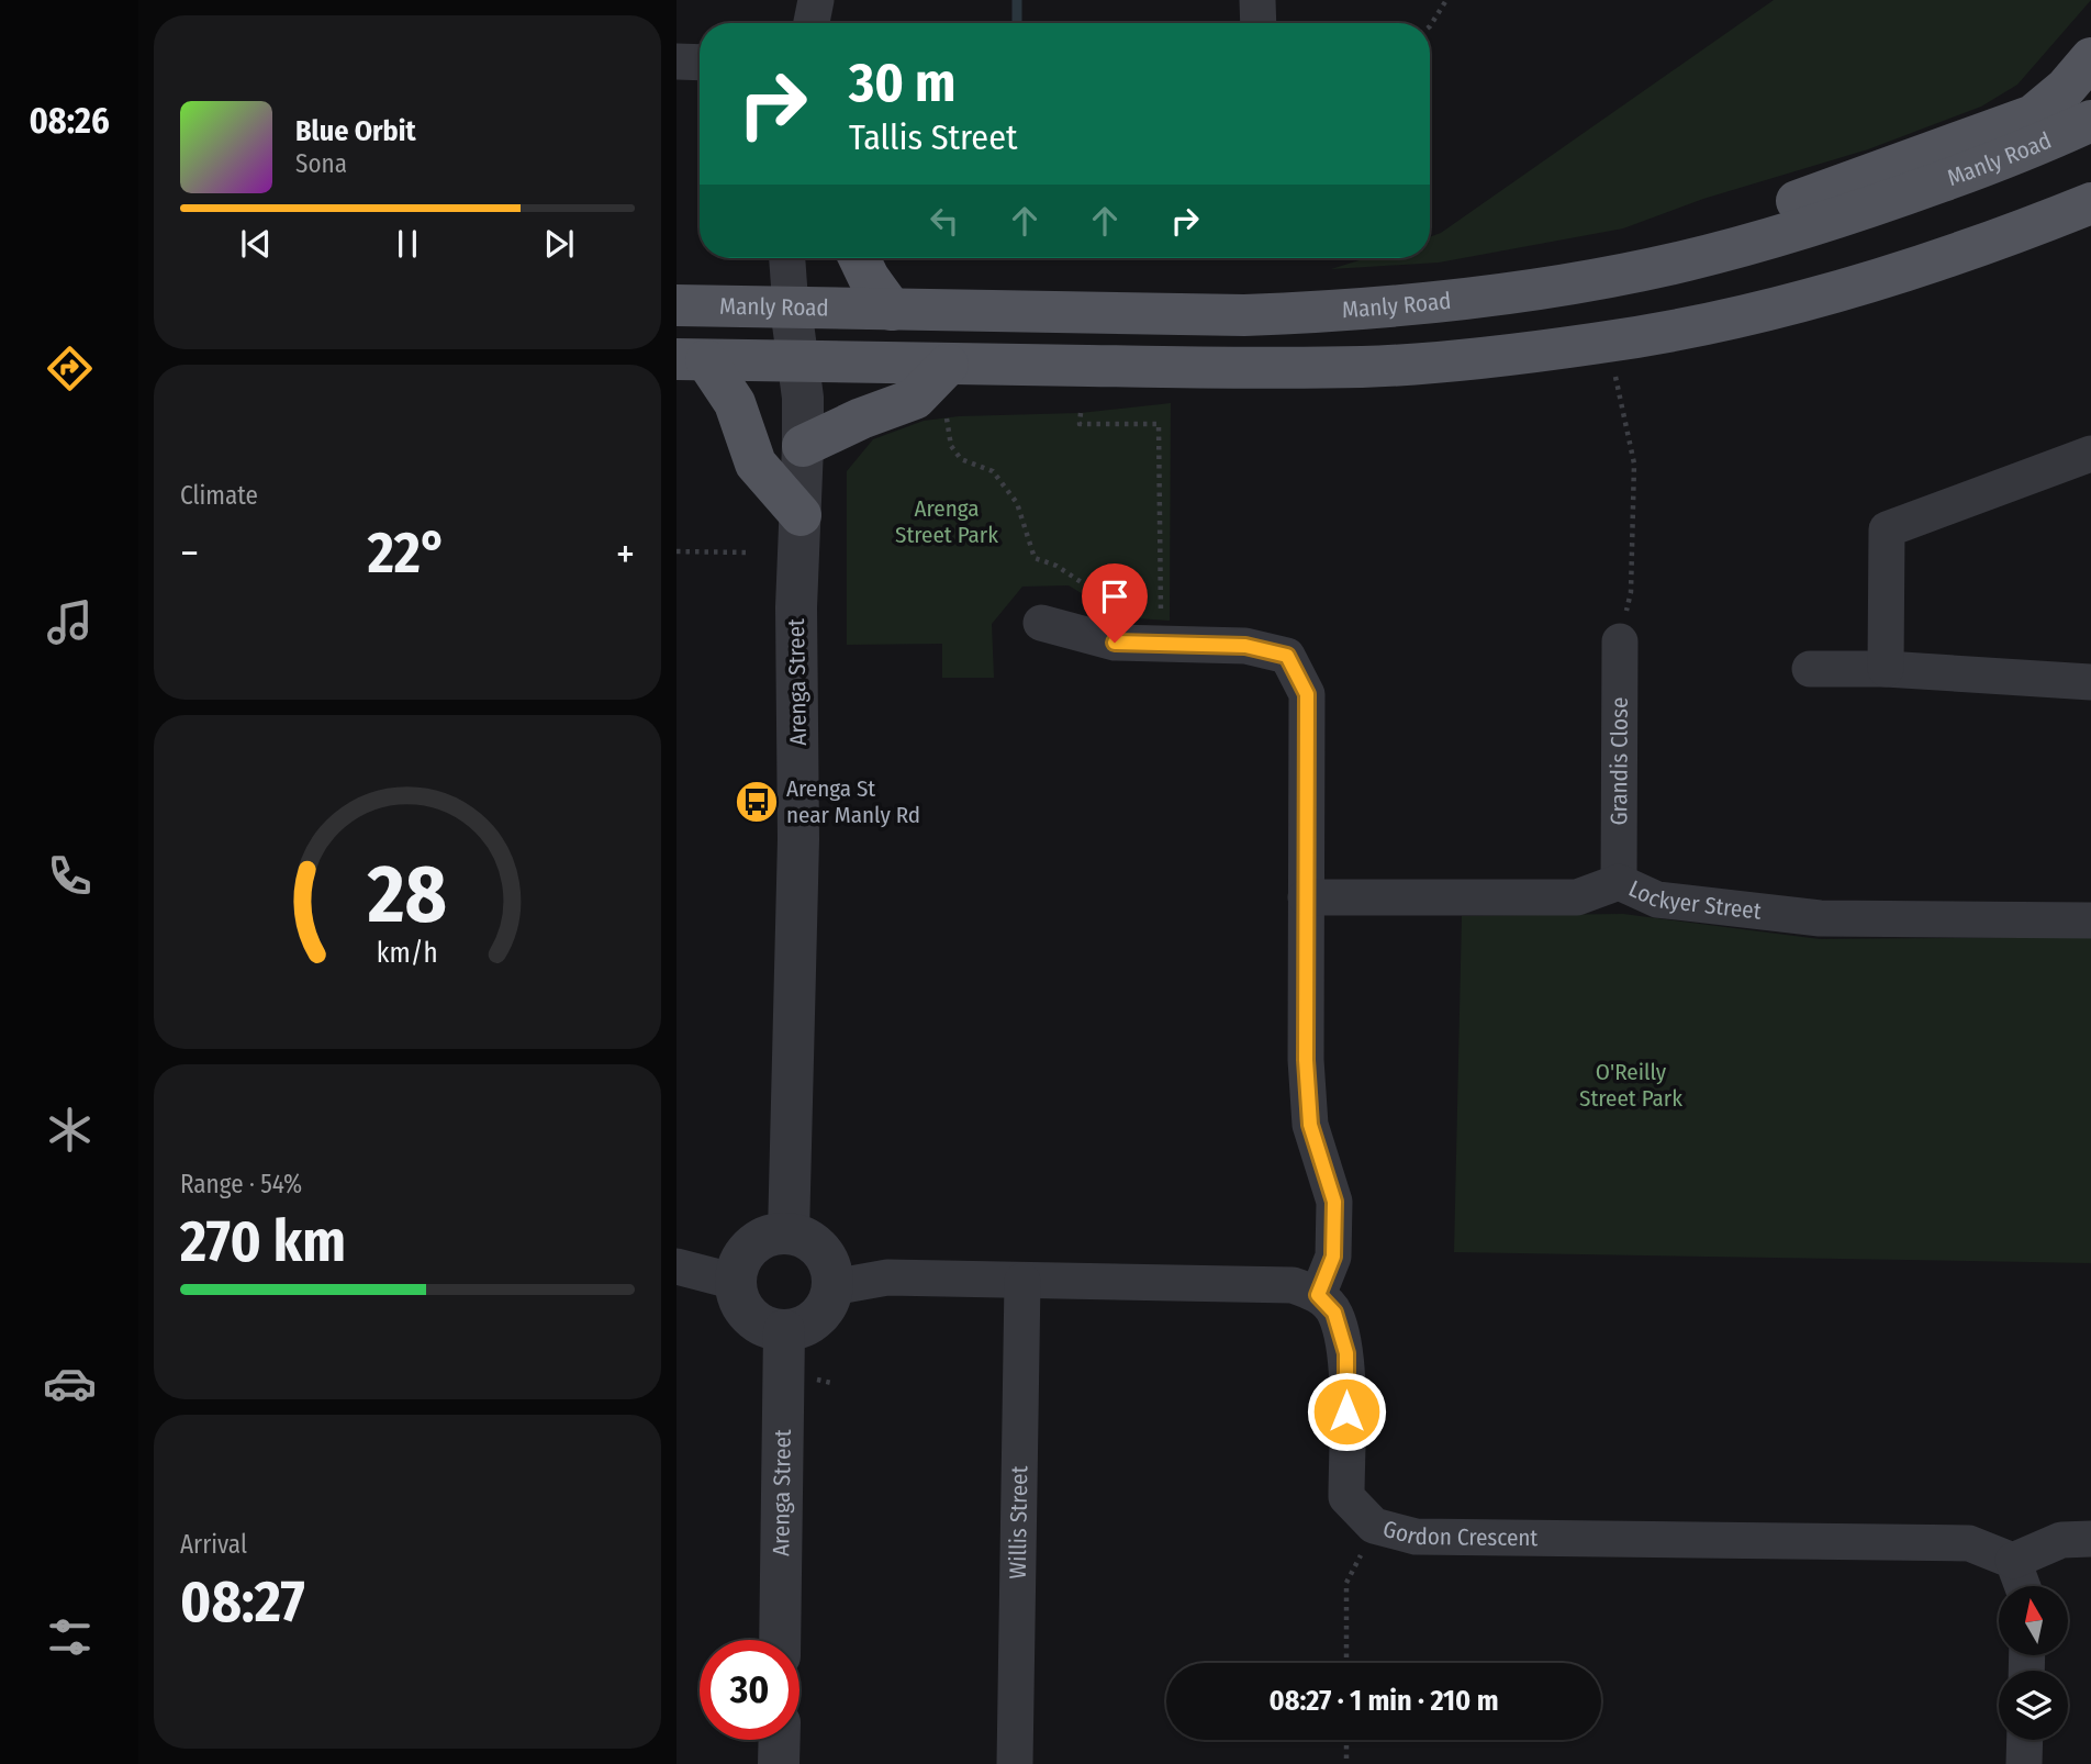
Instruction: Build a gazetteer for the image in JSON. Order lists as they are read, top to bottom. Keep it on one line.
{"streets":{"main road":["Manly Road"],"street":["Arenga Street","Grandis Close","Lockyer Street","Willis Street","Gordon Crescent"]},"crossings":[["Manly Road","Arenga Street"],["Grandis Close","Lockyer Street"]],"parks":["Arenga Street Park","O'Reilly Street Park"],"places":{"bus stop":["Arenga St near Manly Rd"]},"north":"top","page":{"tabs":"08:26","turn":["30 m","Tallis Street"],"song":["Blue Orbit","Sona"],"tile":["Climate",["Range · 54%","270 km"],["Arrival","08:27"]],"heat":["−","22°","+"],"limit":"30","trip":"08:27 · 1 min · 210 m","gauge":["28","km/h"]}}
